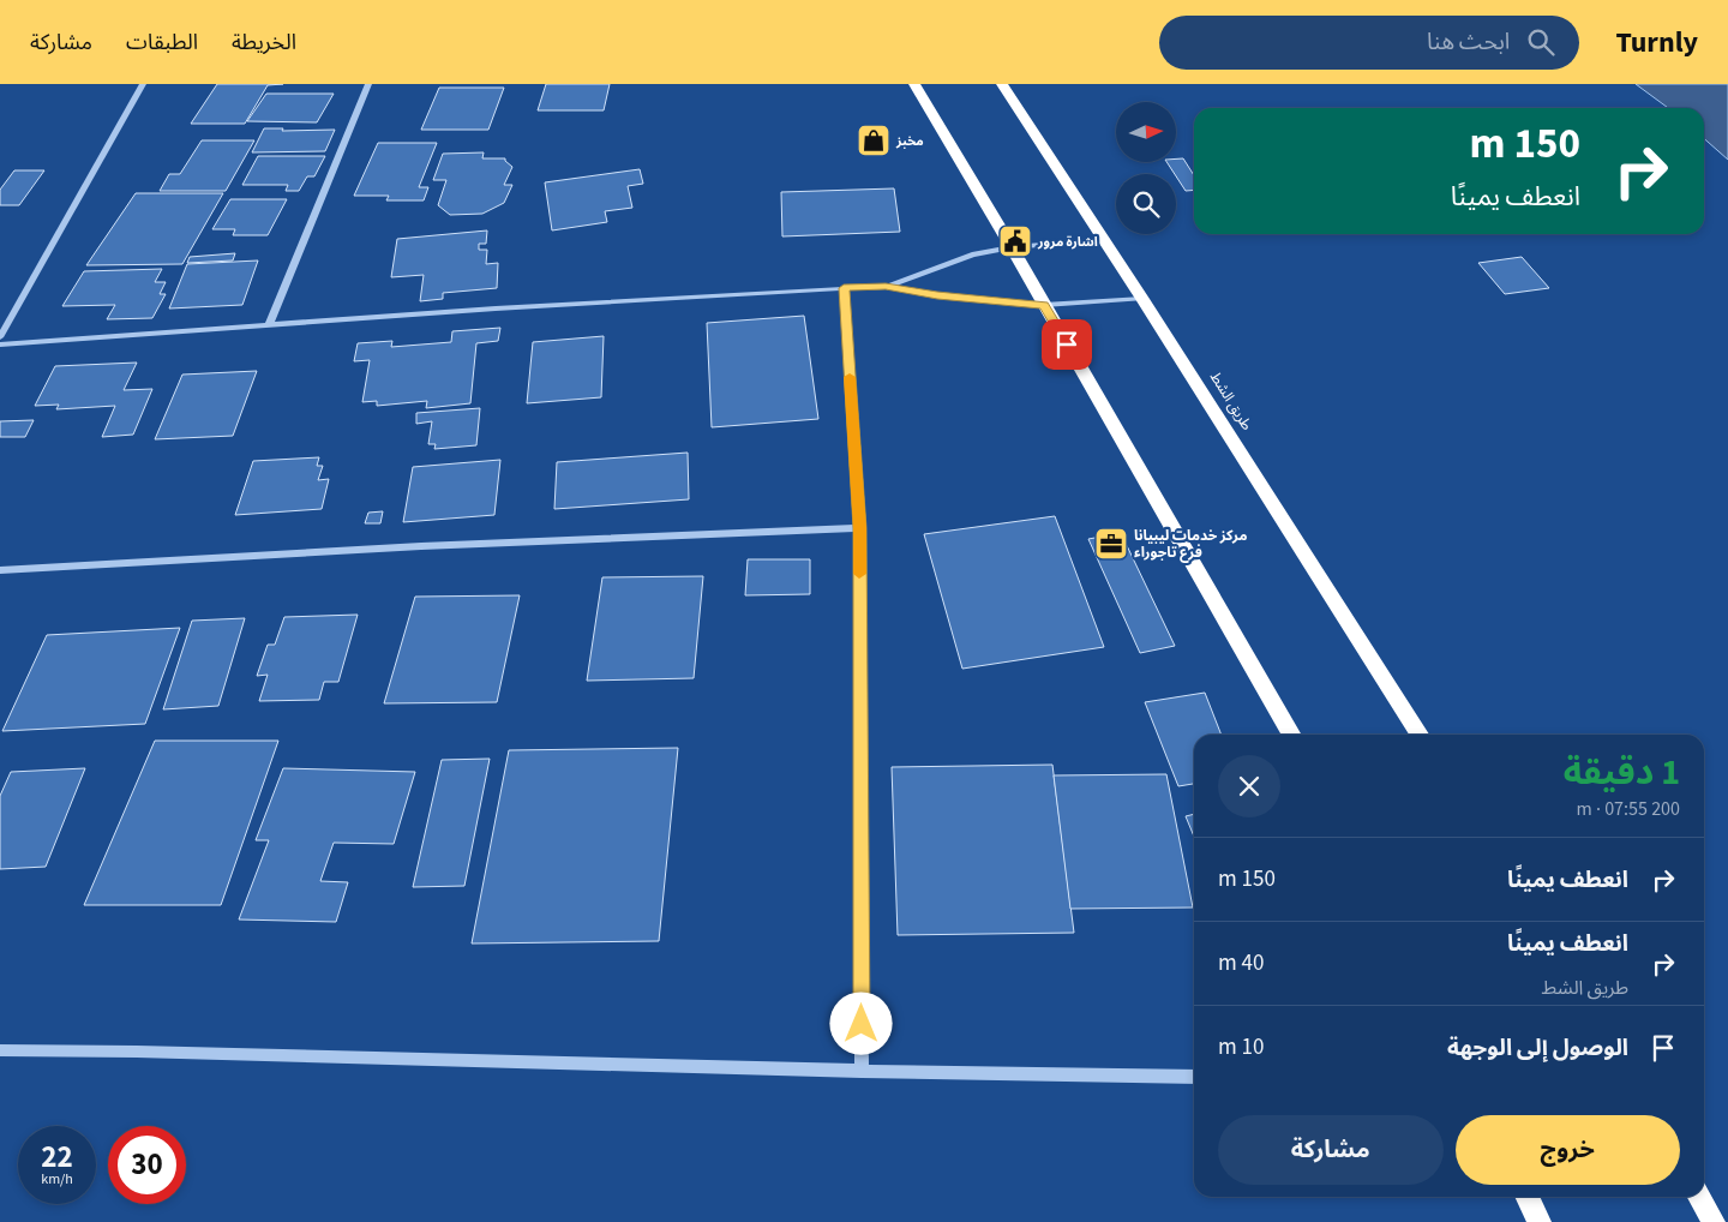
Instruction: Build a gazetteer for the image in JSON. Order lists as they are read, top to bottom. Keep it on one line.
{"streets":{"highway":["طريق الشط"]},"places":{"shop":["مخبز"],"public building":["اشارة مرور"],"office":["مركز خدمات ليبيانا فرع تاجوراء"]},"north":"right","page":{"header":"Turnly","search":"ابحث هنا","nav":["الخريطة","الطبقات","مشاركة"],"turn":["150 m","انعطف يمينًا"],"heading":["1 دقيقة","200 m · 07:55"],"list":[{"name":"انعطف يمينًا","value":"150 m"},{"name":"انعطف يمينًا","note":"طريق الشط","value":"40 m"},{"name":"الوصول إلى الوجهة","value":"10 m"}],"buttons":["خروج","مشاركة"],"speed":"22 km/h","limit":"30"}}
